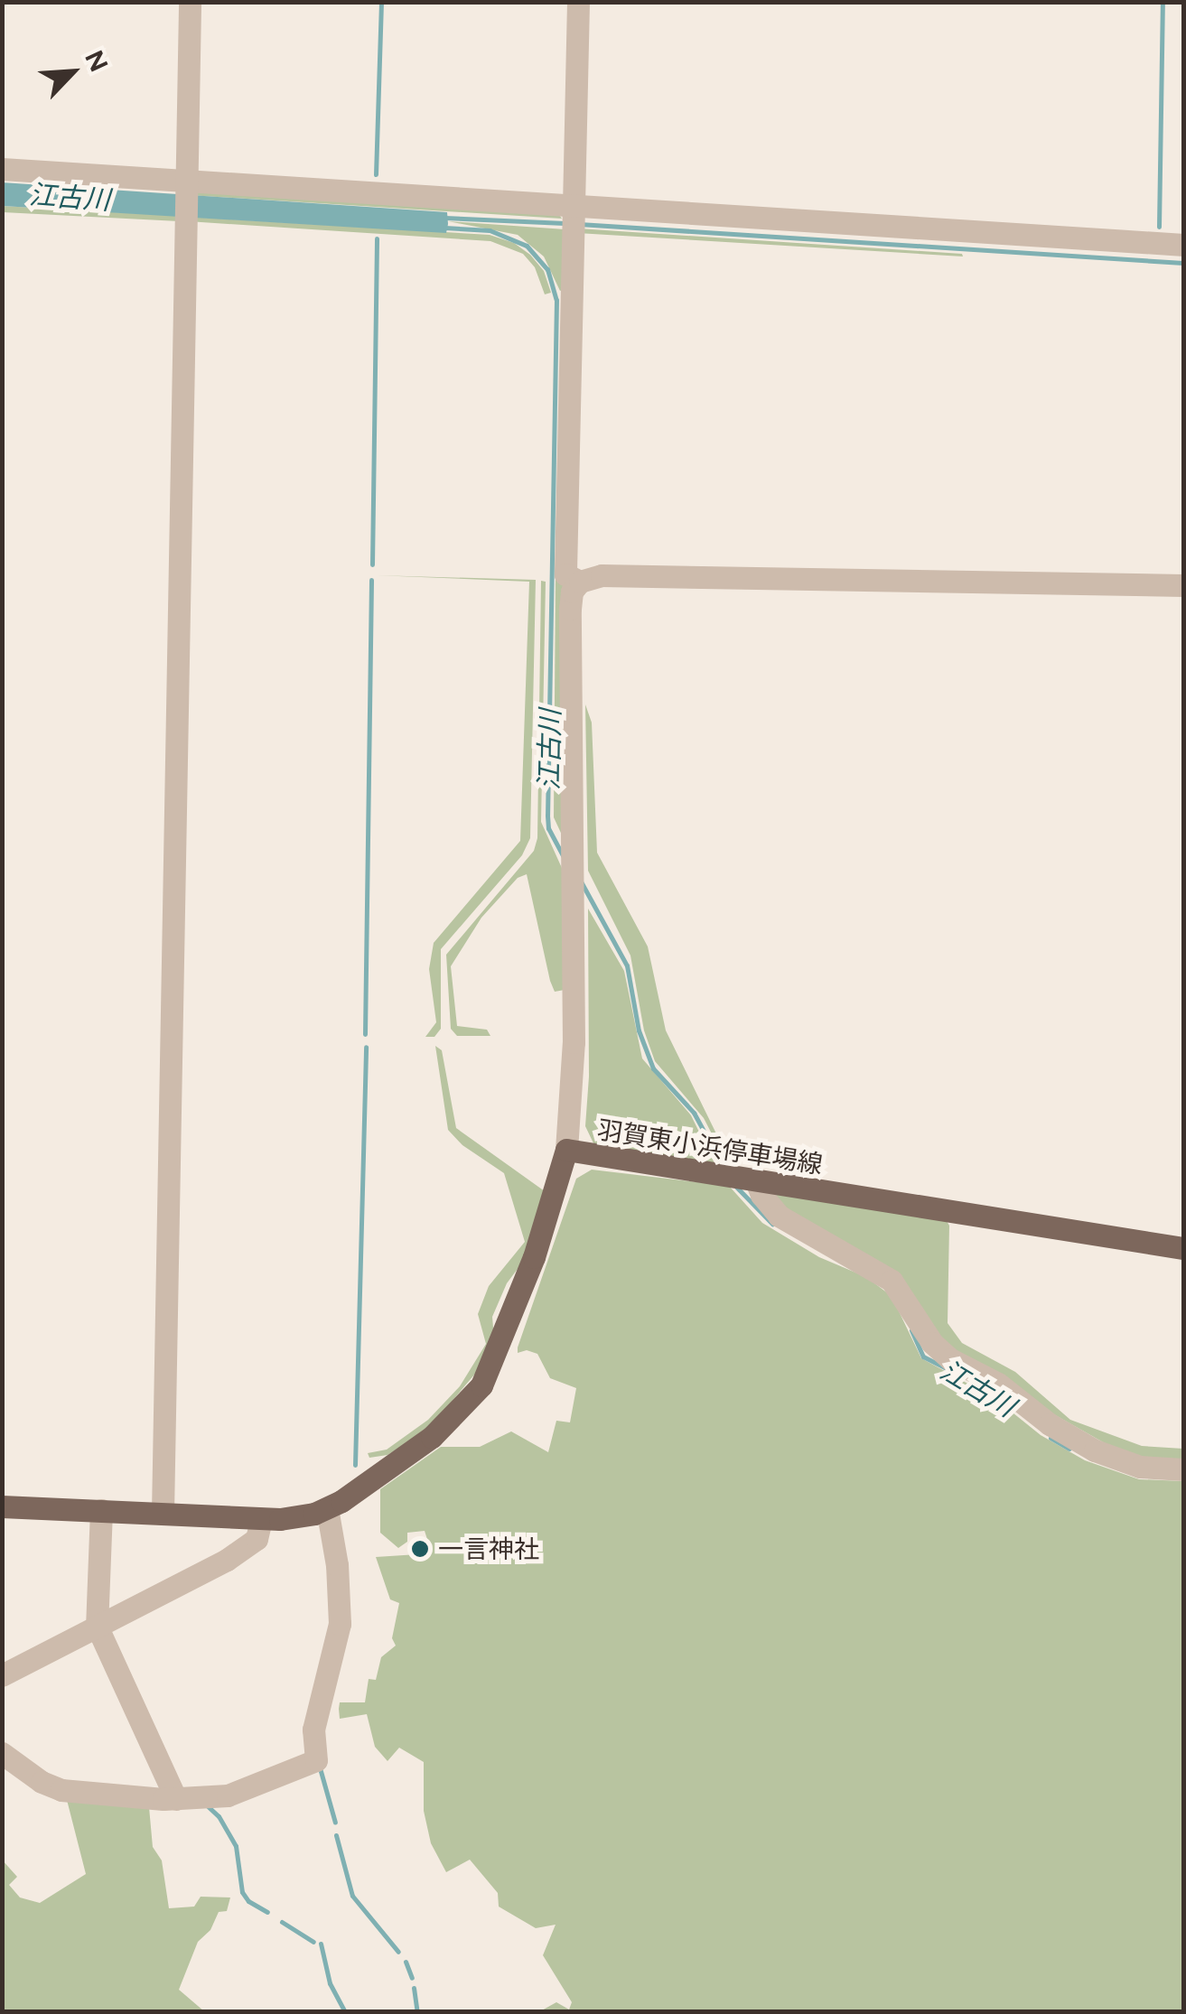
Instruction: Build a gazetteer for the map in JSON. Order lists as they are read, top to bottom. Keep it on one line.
{"streets":{"main road":["羽賀東小浜停車場線"]},"water":["江古川"],"places":["一言神社"],"north":"top right"}
